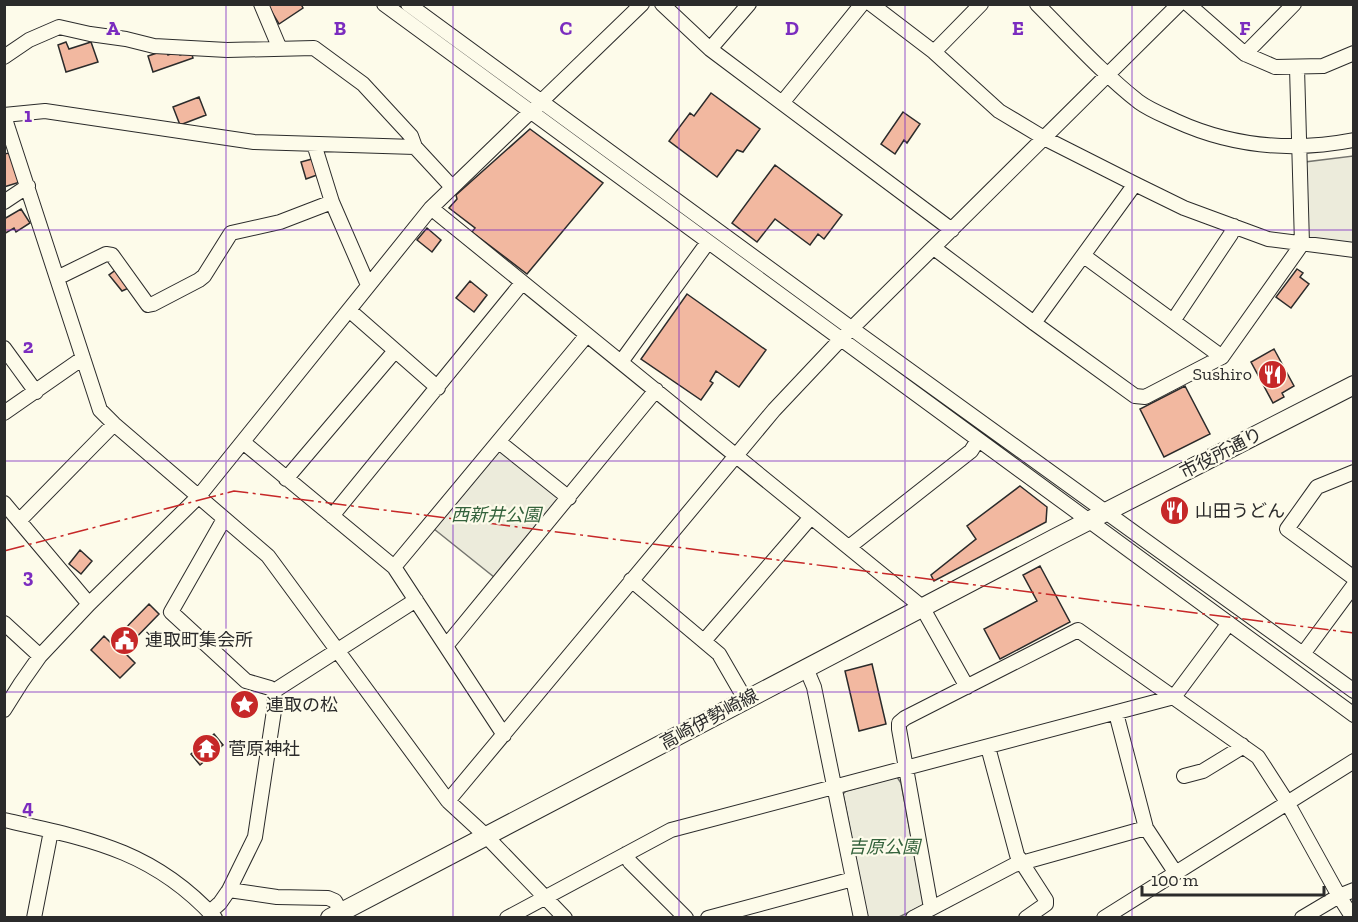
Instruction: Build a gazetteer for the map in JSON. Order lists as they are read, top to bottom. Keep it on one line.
{"streets":{"main road":["市役所通り","高崎伊勢崎線"]},"crossings":[["市役所通り","高崎伊勢崎線"]],"parks":["西新井公園","吉原公園"],"places":{"restaurant":["Sushiro","山田うどん"],"public building":["連取町集会所"],"place":["連取の松"],"temple":["菅原神社"]},"scale_bar":"100 m","grid":{"columns":["A","B","C","D","E","F"],"rows":["1","2","3","4"]}}
